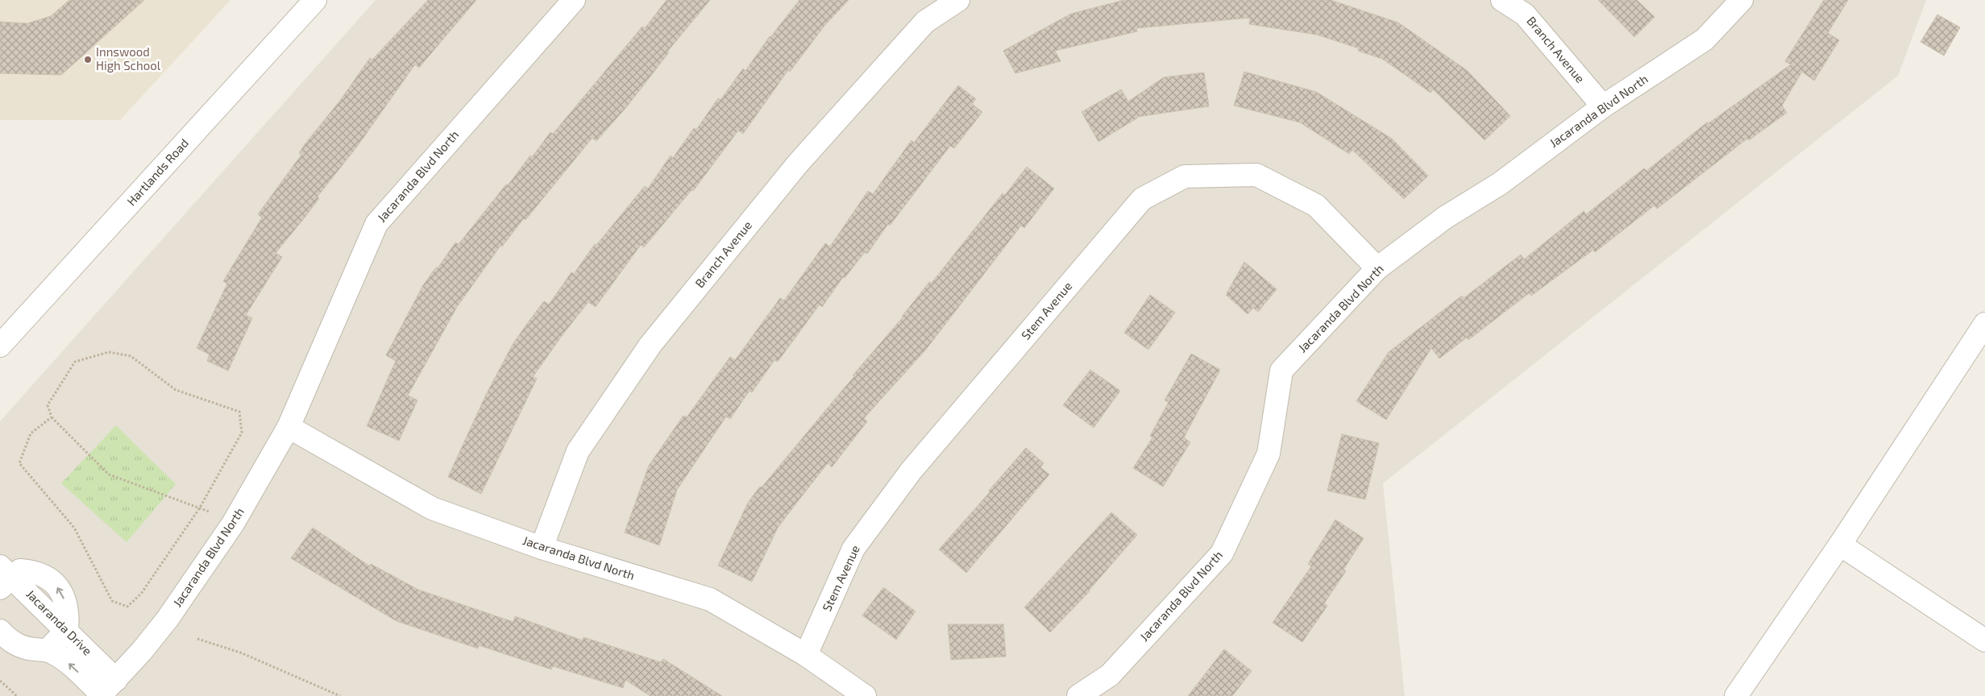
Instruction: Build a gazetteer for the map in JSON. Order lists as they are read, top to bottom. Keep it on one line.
{"streets":{"street":["Branch Avenue","Jacaranda Blvd North","Hartlands Road","Stem Avenue","Jacaranda Drive"]},"crossings":[["Branch Avenue","Jacaranda Blvd North"],["Jacaranda Blvd North","Stem Avenue"],["Jacaranda Blvd North","Jacaranda Drive"]],"places":["Innswood High School"]}
